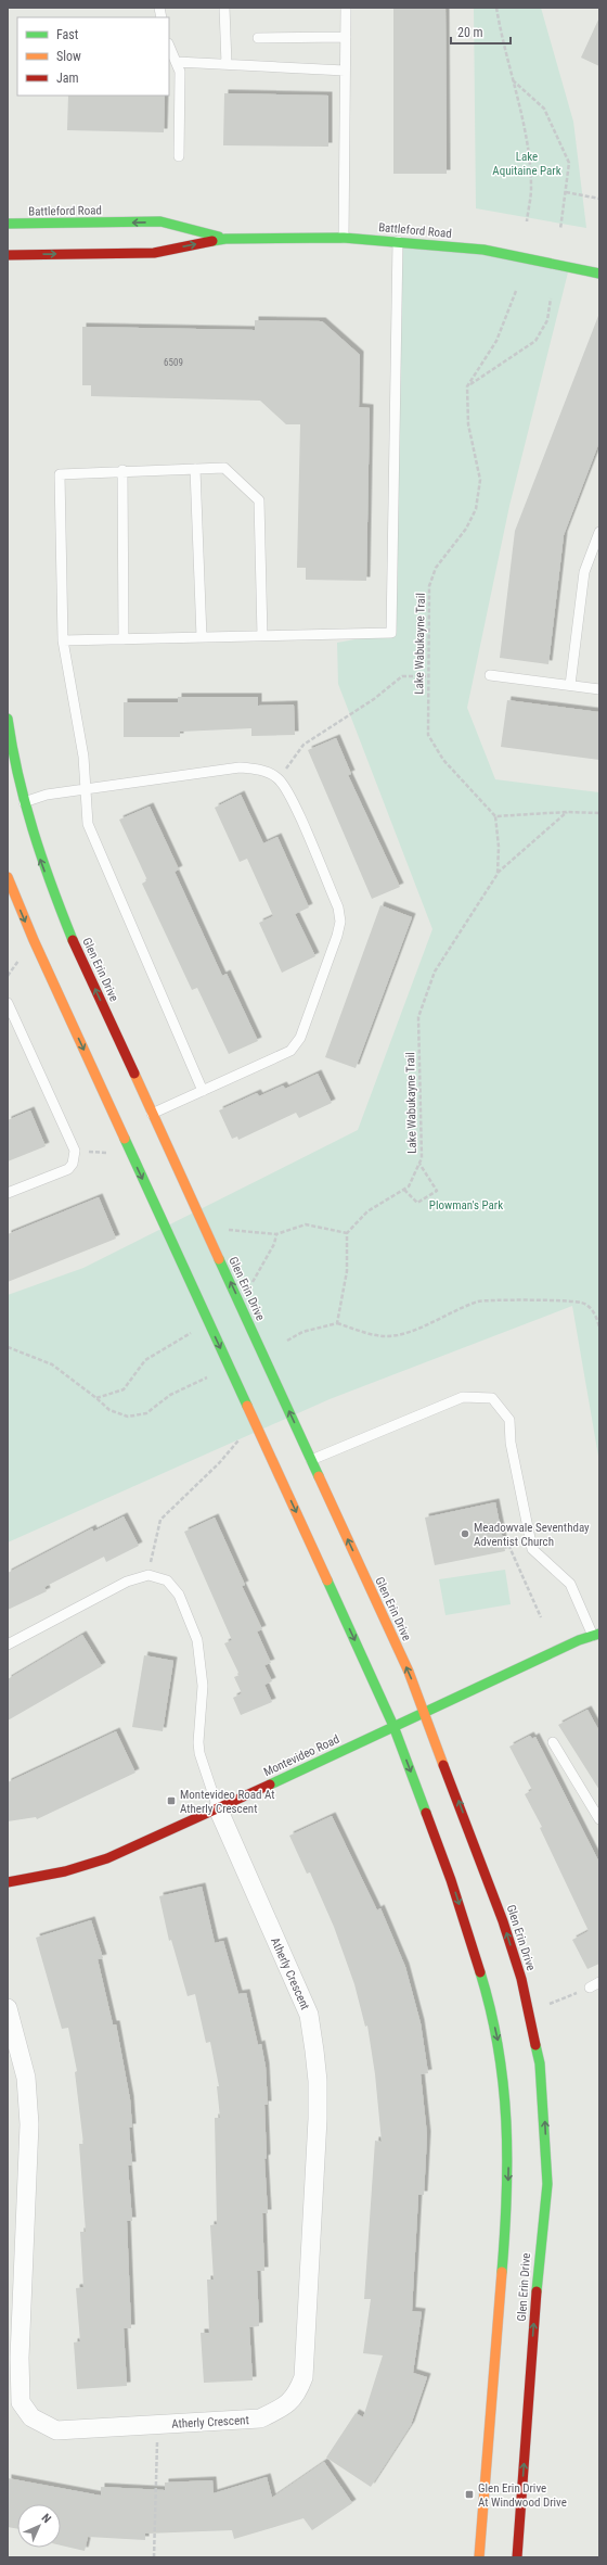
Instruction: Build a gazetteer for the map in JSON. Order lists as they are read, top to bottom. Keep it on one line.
{"streets":{"street":["Battleford Road","Glen Erin Drive","Montevideo Road","Atherly Crescent"],"path":["Lake Wabukayne Trail"]},"crossings":[["Glen Erin Drive","Montevideo Road"],["Montevideo Road","Atherly Crescent"]],"parks":["Lake Aquitaine Park","Plowman's Park"],"places":{"other":["Meadowvale Seventhday Adventist Church"],"transit":["Montevideo Road At Atherly Crescent","Glen Erin Drive At Windwood Drive"]},"house_numbers":["6509"],"legend":["Fast","Slow","Jam"],"scale_bar":"20 m","north":"top right"}
